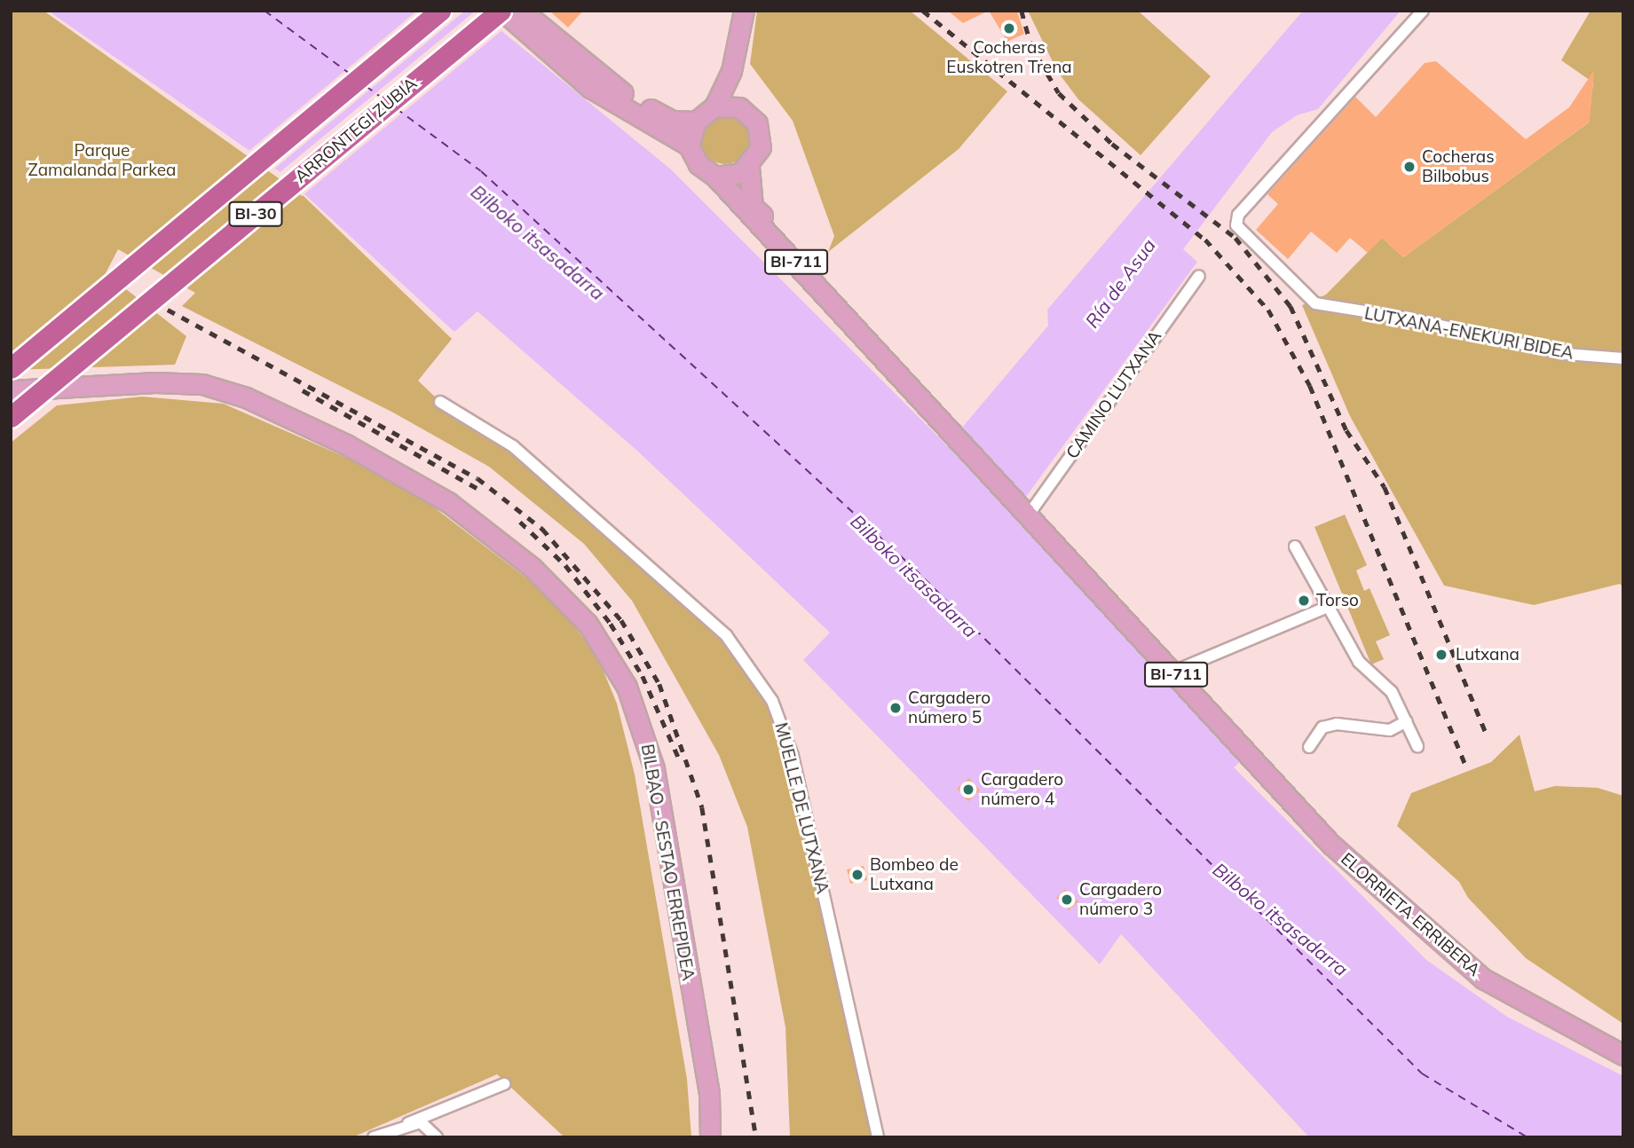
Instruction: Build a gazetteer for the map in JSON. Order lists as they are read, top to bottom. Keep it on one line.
{"streets":{"highway":["ARRONTEGI ZUBIA","BI-30"],"main road":["BI-711","BILBAO - SESTAO ERREPIDEA","ELORRIETA ERRIBERA"],"street":["LUTXANA-ENEKURI BIDEA","CAMINO LUTXANA","MUELLE DE LUTXANA"]},"crossings":[["ARRONTEGI ZUBIA","BI-711"],["BI-711","CAMINO LUTXANA"],["BI-711","ELORRIETA ERRIBERA"]],"water":["Bilboko itsasadarra","Ría de Asua"],"parks":["Parque Zamalanda Parkea"],"places":["Cocheras Euskotren Trena","Cocheras Bilbobus","Torso","Lutxana","Cargadero número 5","Cargadero número 4","Bombeo de Lutxana","Cargadero número 3"]}
